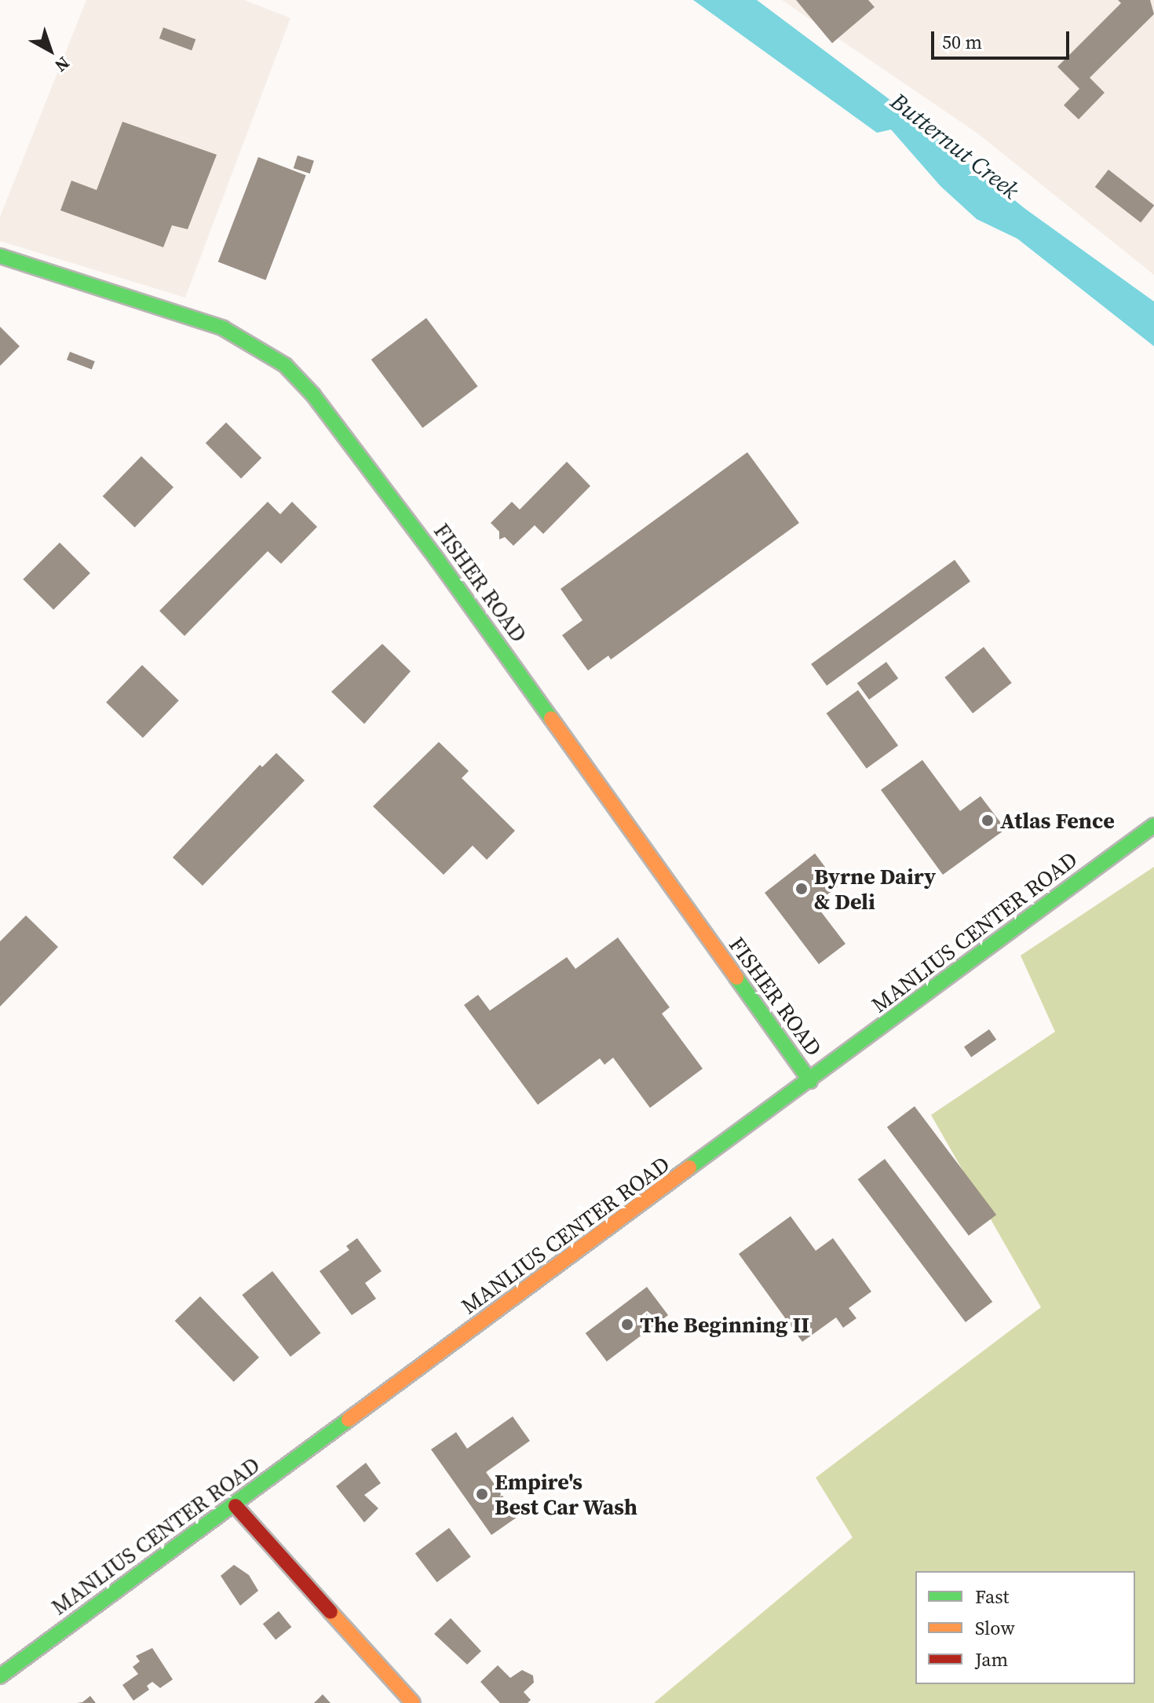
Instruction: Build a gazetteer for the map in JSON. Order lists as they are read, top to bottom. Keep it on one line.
{"streets":{"street":["FISHER ROAD","MANLIUS CENTER ROAD"]},"crossings":[["FISHER ROAD","MANLIUS CENTER ROAD"]],"water":["Butternut Creek"],"places":["Atlas Fence","Byrne Dairy & Deli","The Beginning II","Empire's Best Car Wash"],"legend":["Fast","Slow","Jam"],"scale_bar":"50 m","north":"bottom right"}
